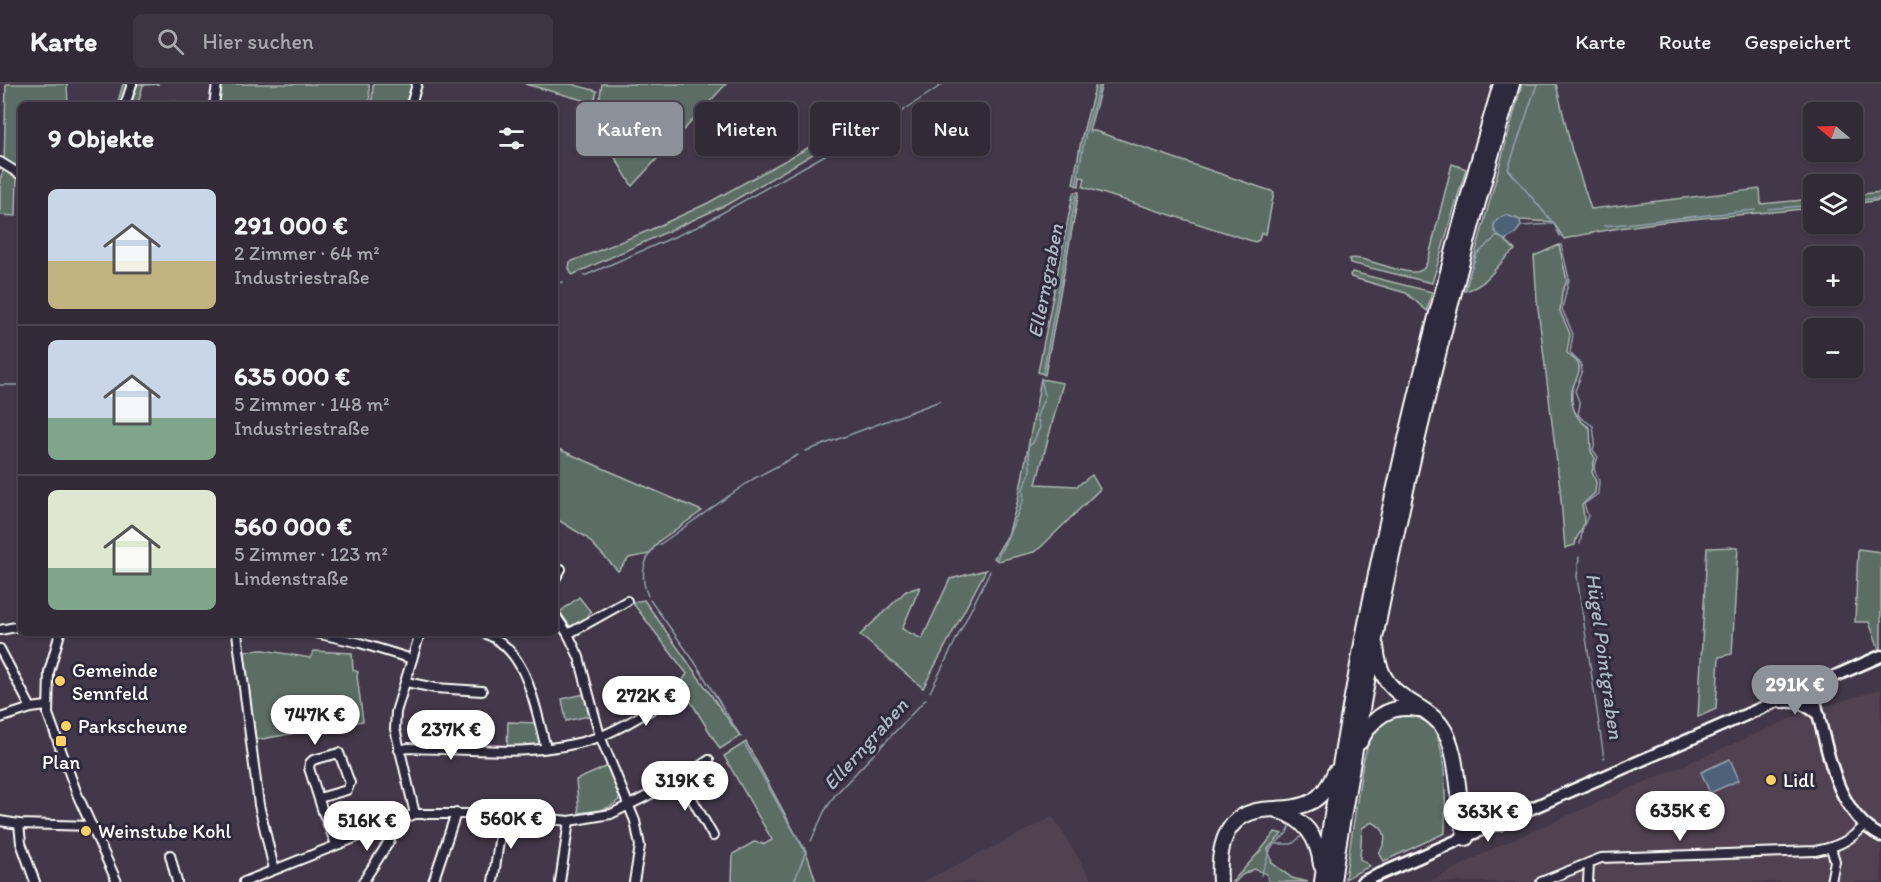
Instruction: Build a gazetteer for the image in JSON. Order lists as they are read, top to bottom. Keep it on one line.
{"water":["Ellerngraben","Hügel Pointgraben"],"places":{"other":["Gemeinde Sennfeld","Parkscheune","Lidl","Weinstube Kohl"],"transit":["Plan"]},"north":"left","page":{"header":"Karte","search":"Hier suchen","nav":["Karte","Route","Gespeichert"],"map_buttons":["+","−"],"chip":["Kaufen","Mieten","Filter","Neu"],"heading":"9 Objekte","list":[{"name":"291 000 €","note":"2 Zimmer · 64 m² · Industriestraße"},{"name":"635 000 €","note":"5 Zimmer · 148 m² · Industriestraße"},{"name":"560 000 €","note":"5 Zimmer · 123 m² · Lindenstraße"}],"price":["291K €","272K €","747K €","237K €","319K €","635K €","363K €","560K €","516K €"]}}
